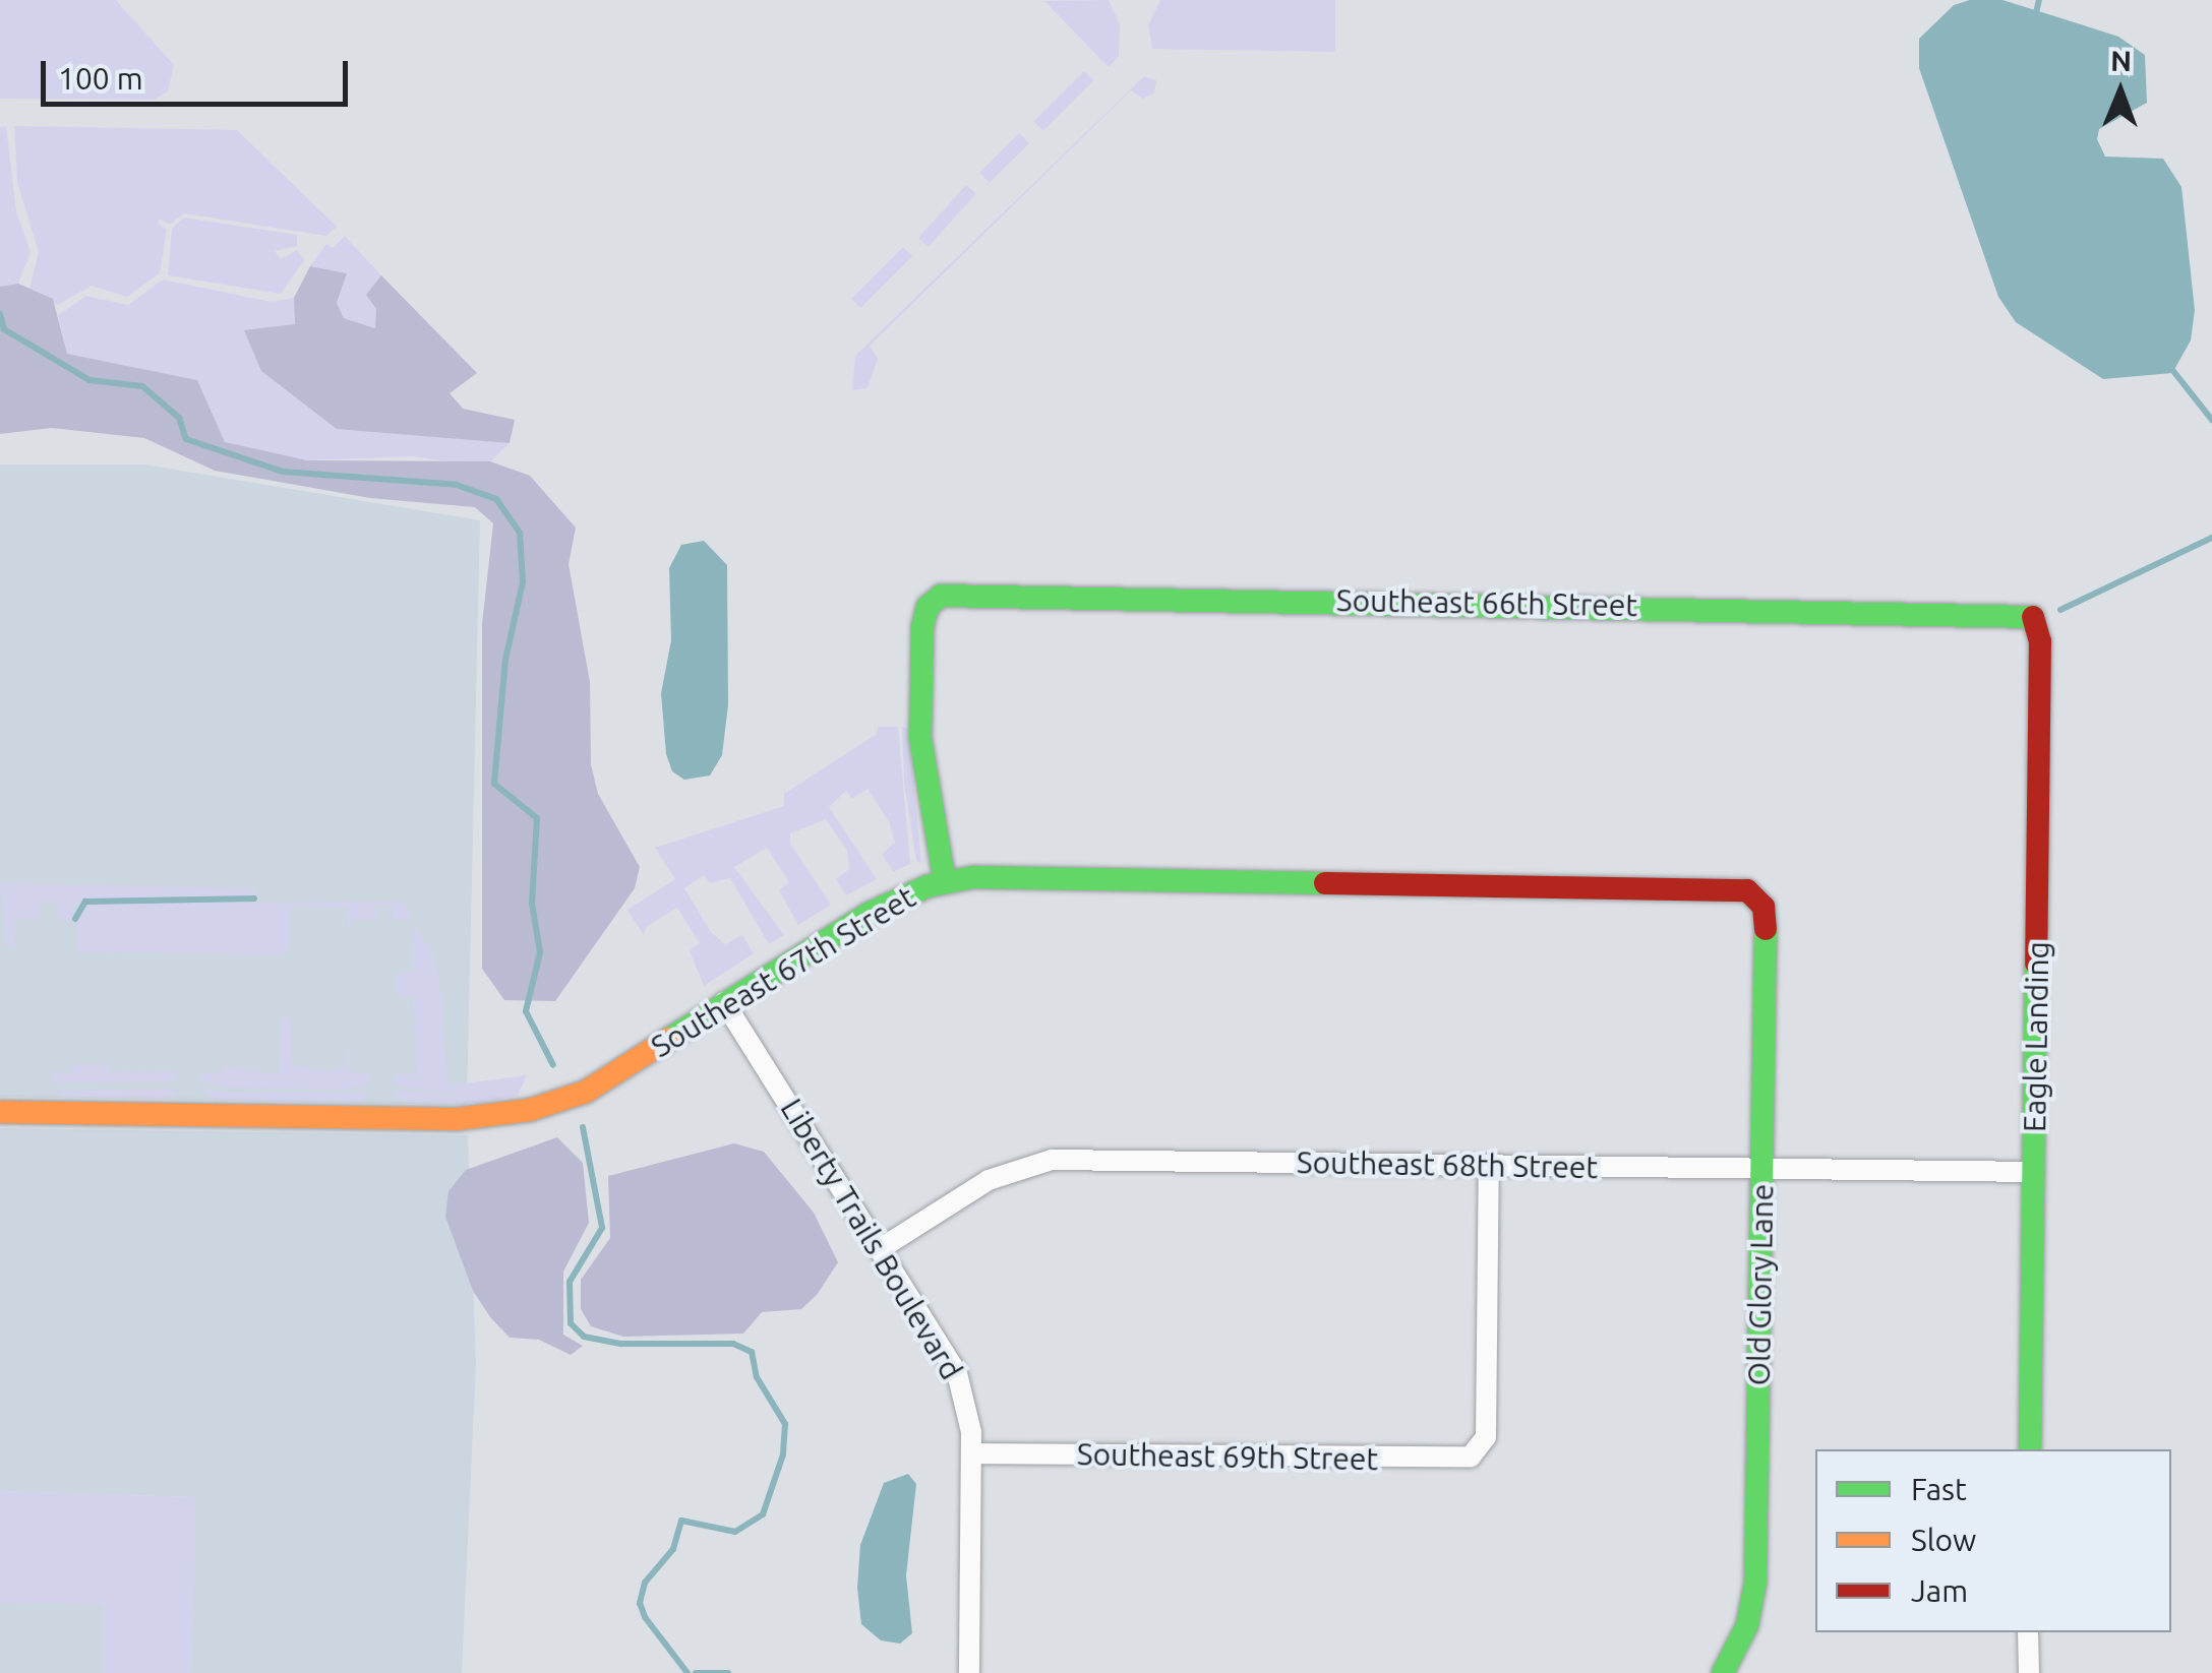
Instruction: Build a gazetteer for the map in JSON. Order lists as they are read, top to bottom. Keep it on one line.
{"streets":{"street":["Southeast 66th Street","Southeast 67th Street","Eagle Landing","Southeast 68th Street","Liberty Trails Boulevard","Old Glory Lane","Southeast 69th Street"]},"crossings":[["Southeast 66th Street","Southeast 67th Street"],["Southeast 66th Street","Eagle Landing"],["Southeast 67th Street","Liberty Trails Boulevard"],["Southeast 67th Street","Old Glory Lane"],["Eagle Landing","Southeast 68th Street"],["Southeast 68th Street","Liberty Trails Boulevard"],["Southeast 68th Street","Old Glory Lane"],["Southeast 68th Street","Southeast 69th Street"],["Liberty Trails Boulevard","Southeast 69th Street"]],"legend":["Fast","Slow","Jam"],"scale_bar":"100 m","north":"top"}
